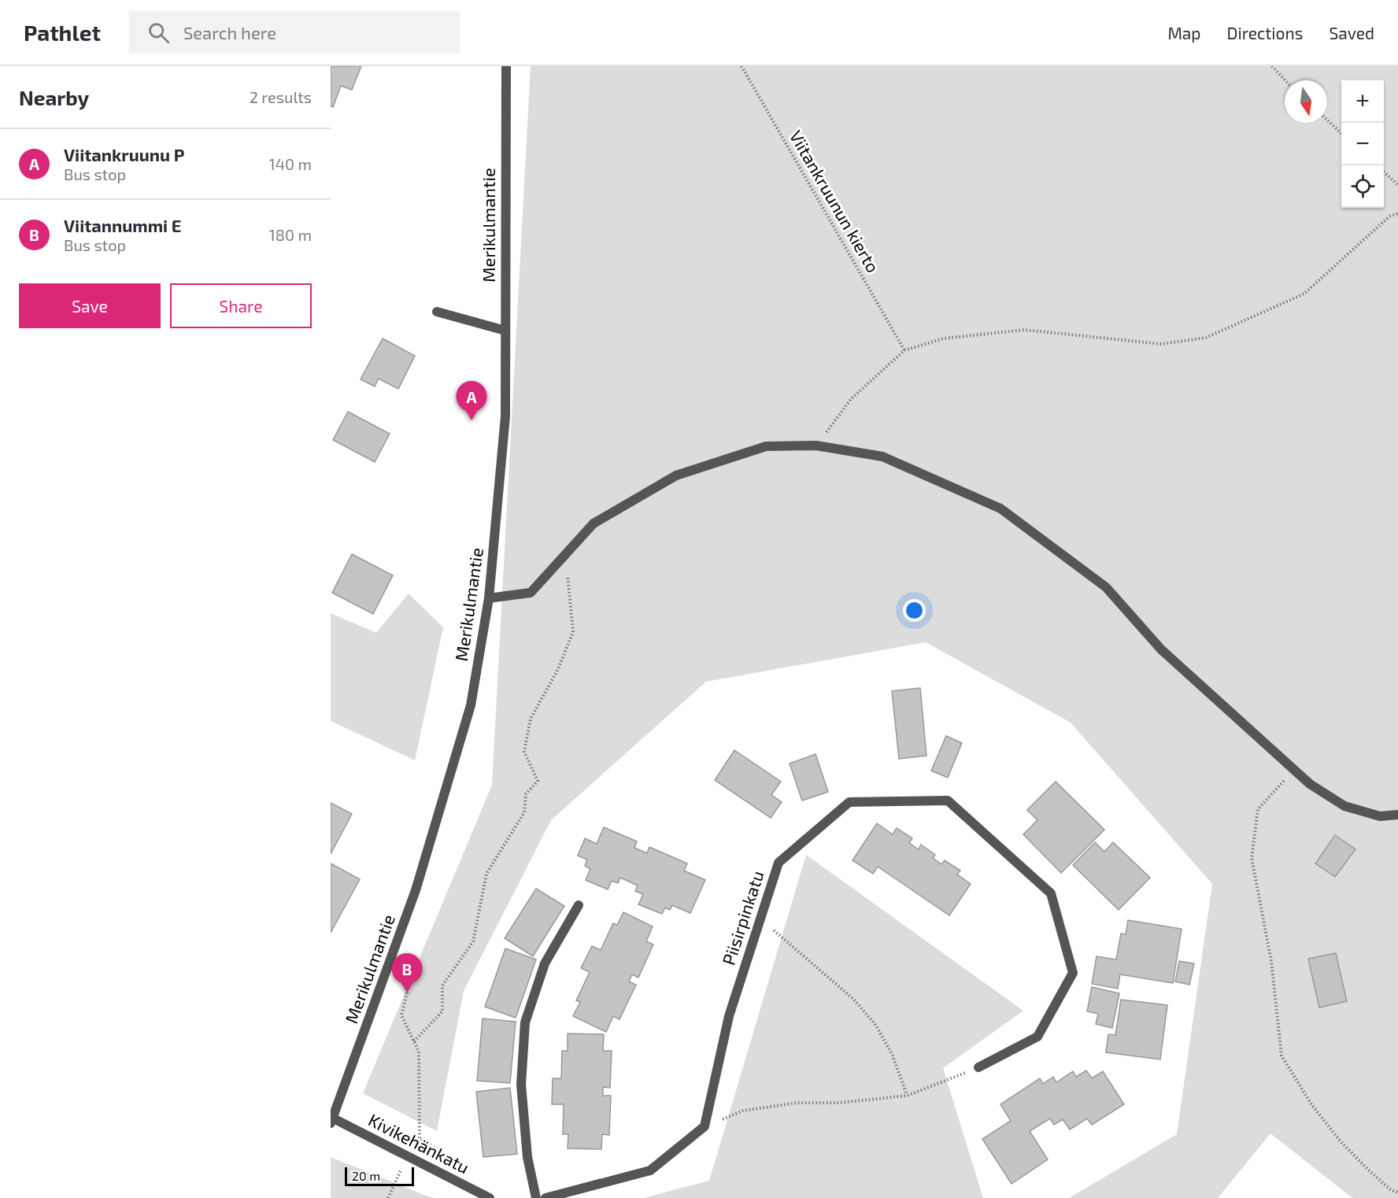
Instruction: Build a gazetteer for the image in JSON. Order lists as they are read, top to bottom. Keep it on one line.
{"streets":{"street":["Merikulmantie","Piisirpinkatu","Kivikehänkatu"],"path":["Viitankruunun kierto"]},"crossings":[["Merikulmantie","Kivikehänkatu"]],"scale_bar":"20 m","north":"bottom","page":{"header":"Pathlet","search":"Search here","nav":["Map","Directions","Saved"],"heading":["Nearby","2 results"],"map_buttons":["+","−"],"list":[{"mark":"A","name":"Viitankruunu P","note":"Bus stop","value":"140 m"},{"mark":"B","name":"Viitannummi E","note":"Bus stop","value":"180 m"}],"buttons":["Save","Share"],"pins":["A","B"],"scale":"20 m"}}
